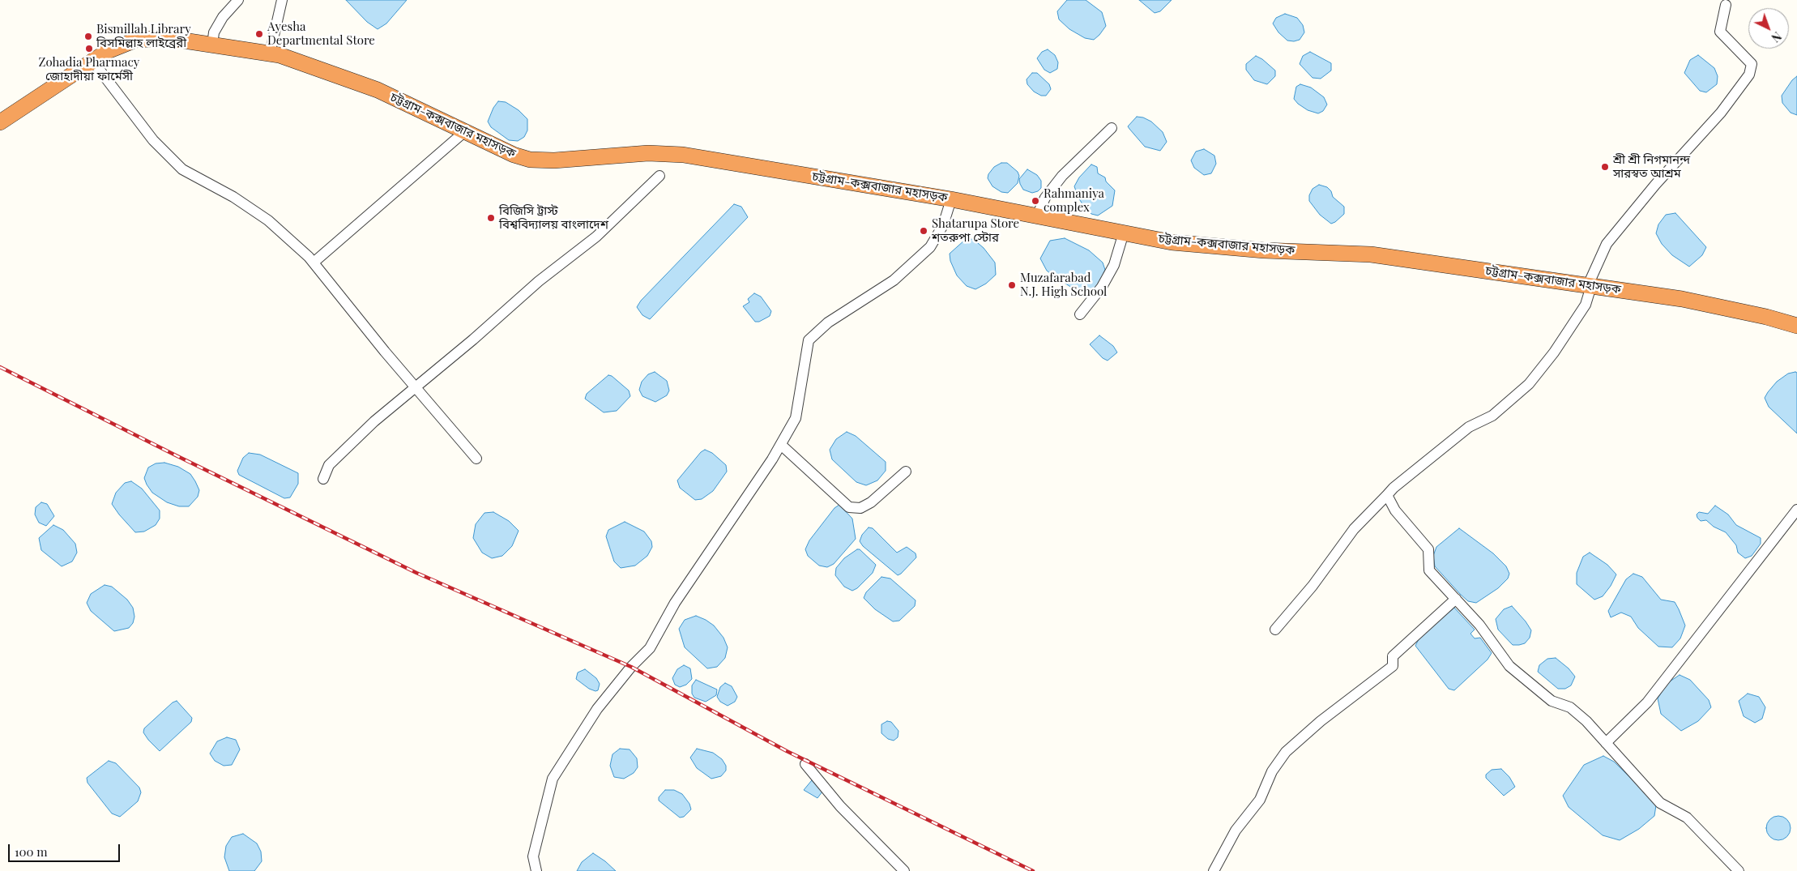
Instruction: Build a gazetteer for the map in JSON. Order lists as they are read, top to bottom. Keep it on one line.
{"streets":{"highway":["চট্টগ্রাম-কক্সবাজার মহাসড়ক"]},"places":["Ayesha Departmental Store","Bismillah Library বিসমিল্লাহ লাইব্রেরী","Zohadia Pharmacy জোহাদীয়া ফার্মেসী","শ্রী শ্রী নিগমানন্দ সারস্বত আশ্রম","Rahmaniya complex","বিজিসি ট্রাস্ট বিশ্ববিদ্যালয় বাংলাদেশ","Shatarupa Store শতরুপা স্টোর","Muzafarabad N.J. High School"],"scale_bar":"100 m","north":"bottom right"}
